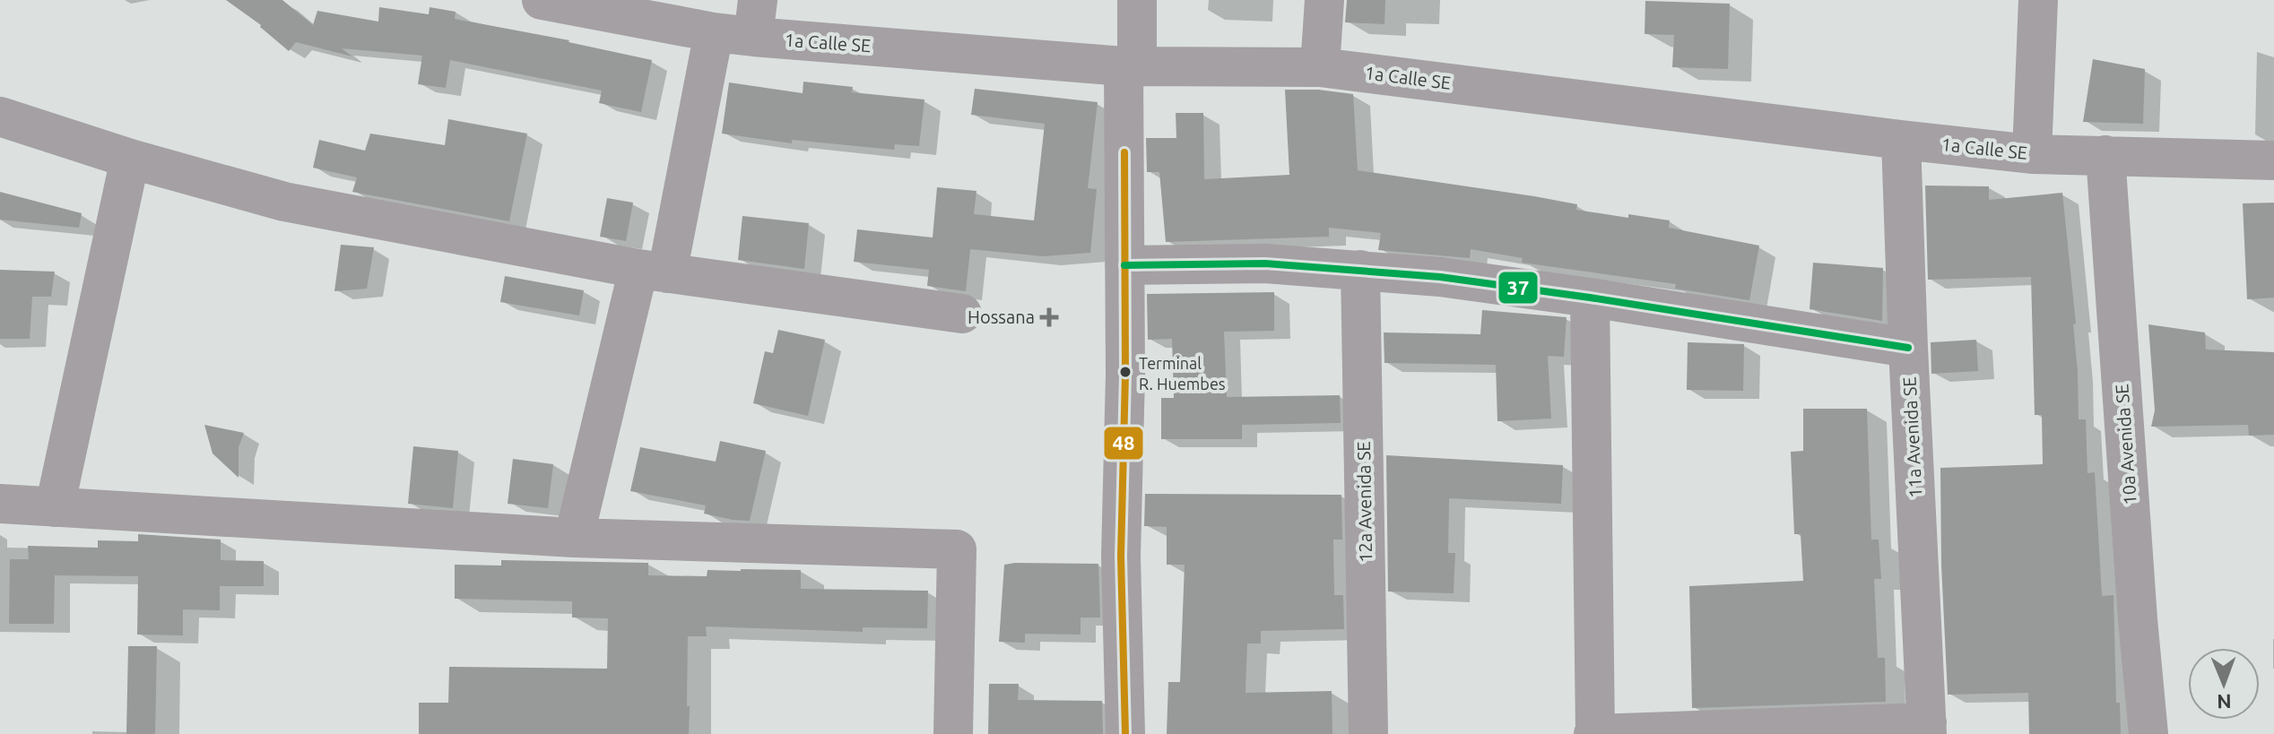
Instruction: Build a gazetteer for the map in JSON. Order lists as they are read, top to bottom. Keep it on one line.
{"streets":{"street":["1a Calle SE","11a Avenida SE","10a Avenida SE","12a Avenida SE"]},"crossings":[["1a Calle SE","11a Avenida SE"],["1a Calle SE","10a Avenida SE"]],"places":{"health":["Hossana"],"other":["Terminal R. Huembes"]},"lines":["transit line 48","transit line 37"],"north":"bottom"}
